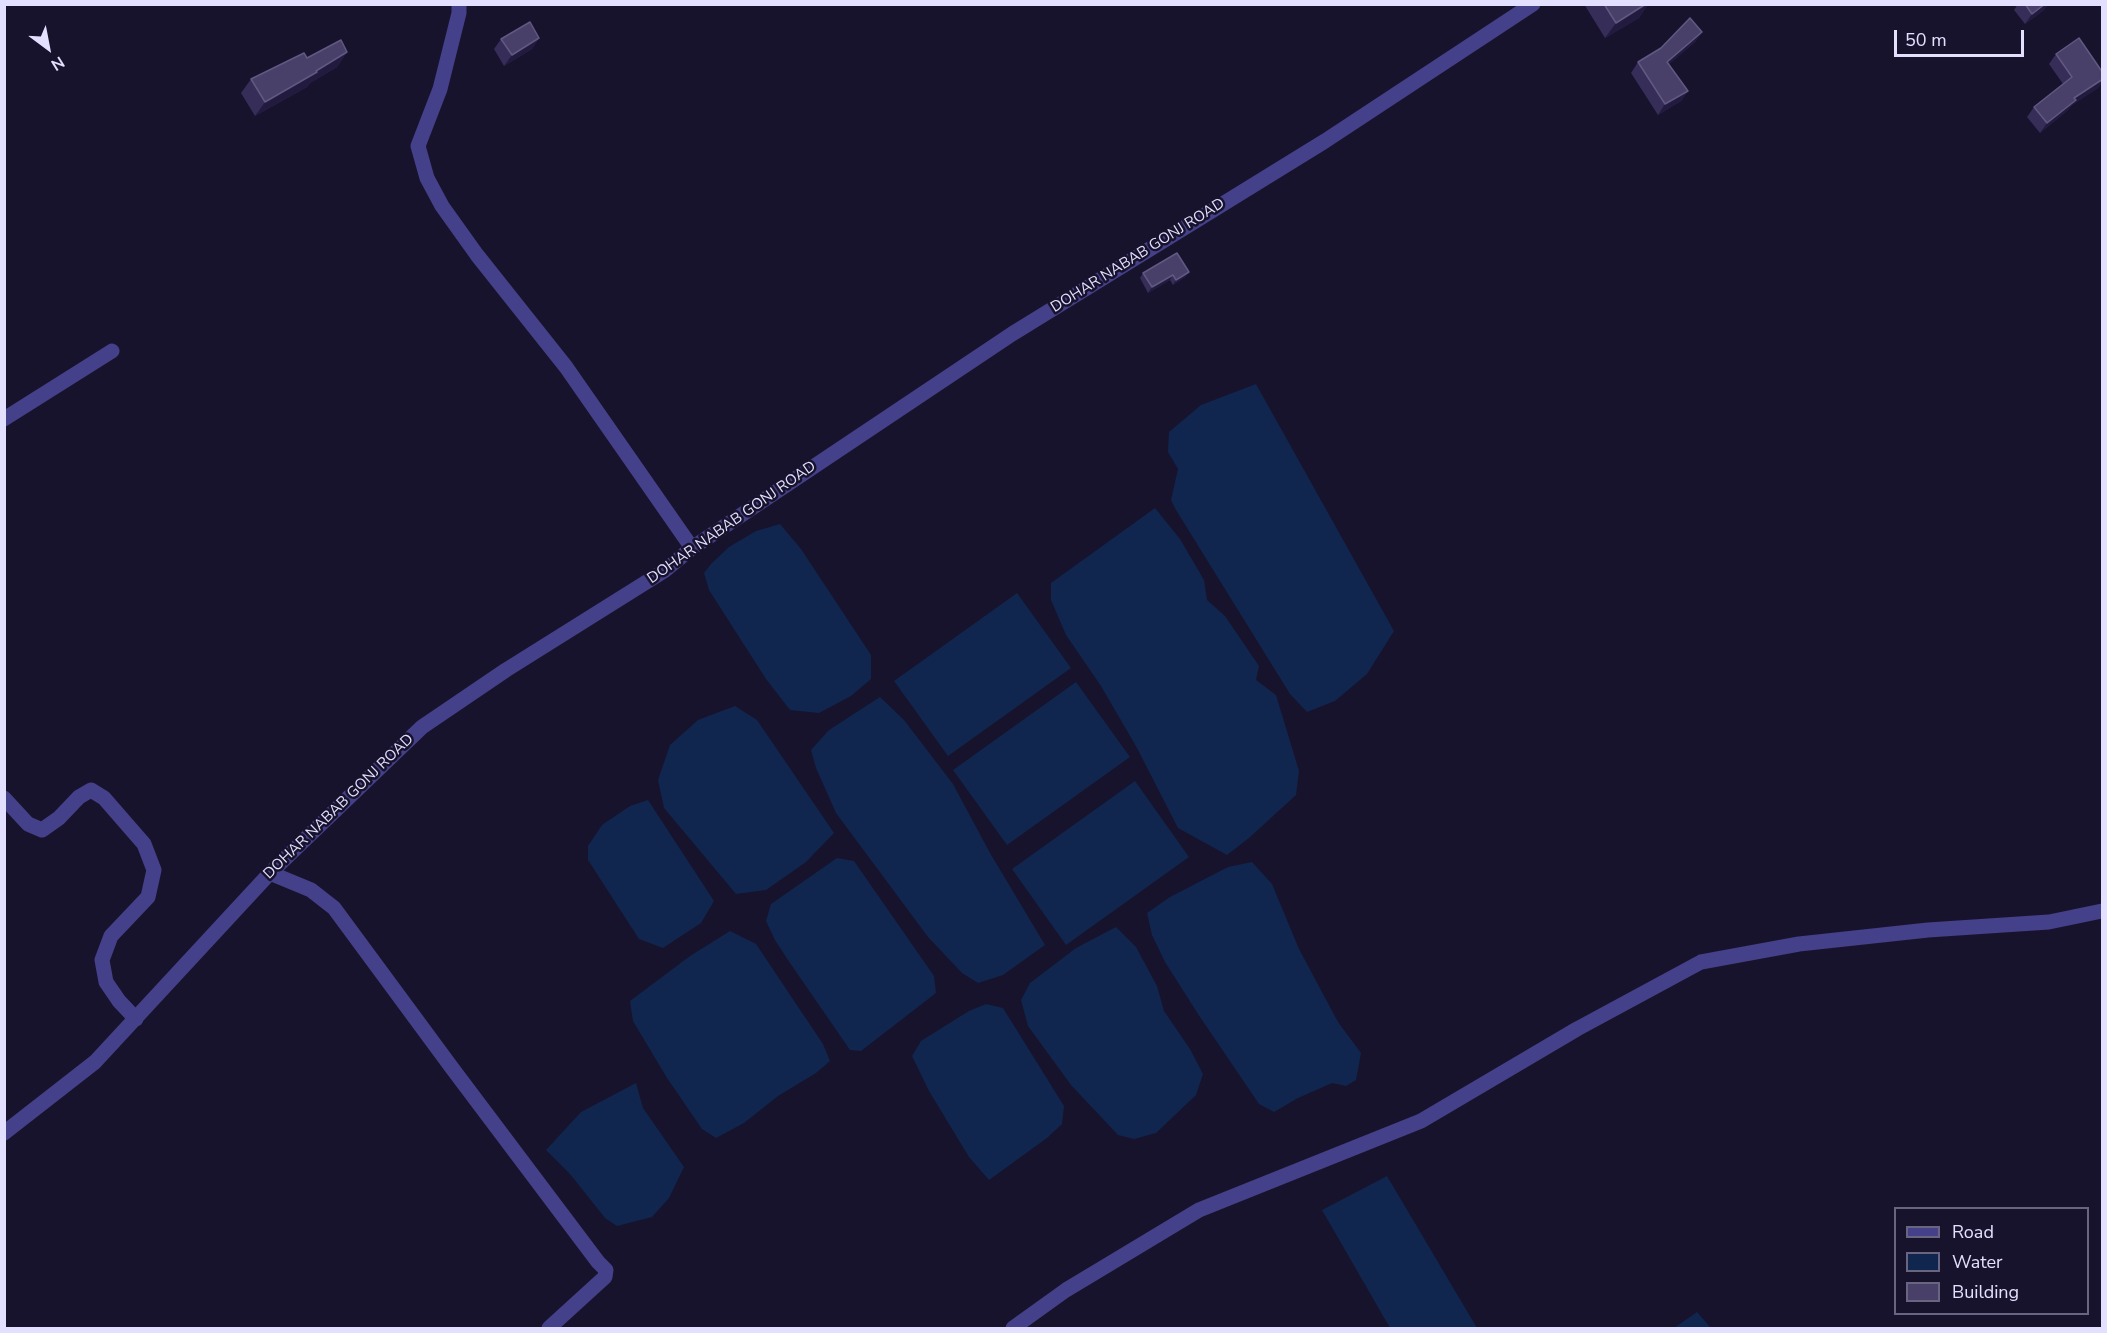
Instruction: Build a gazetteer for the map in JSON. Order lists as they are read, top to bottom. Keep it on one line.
{"streets":{"street":["DOHAR NABAB GONJ ROAD"]},"legend":["Road","Water","Building"],"scale_bar":"50 m","north":"bottom right"}
